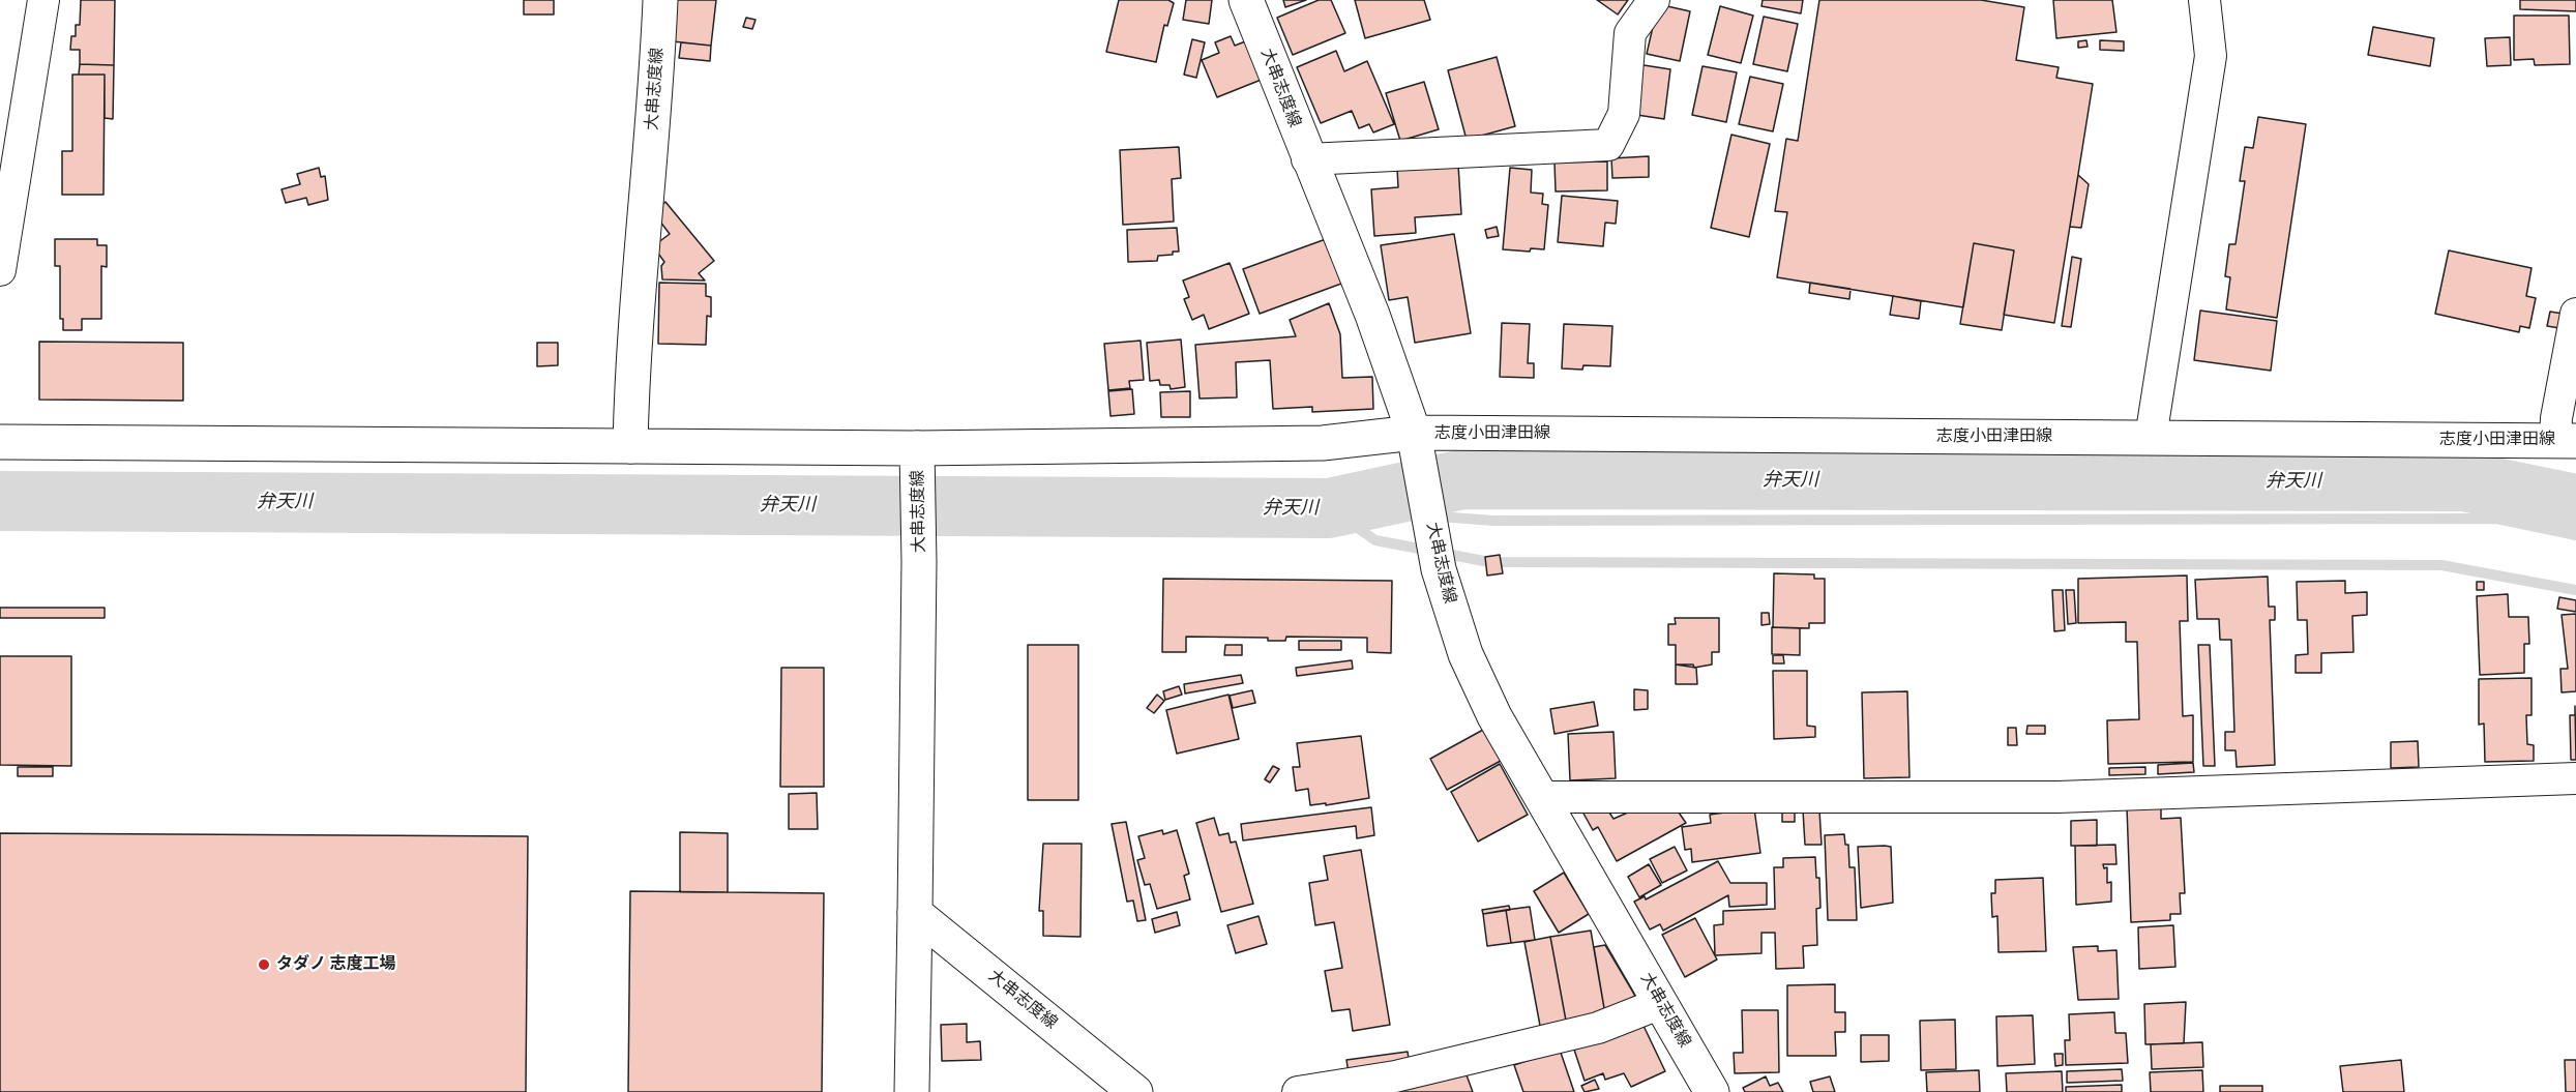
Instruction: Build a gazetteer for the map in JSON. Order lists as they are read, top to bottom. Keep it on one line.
{"streets":{"main road":["大串志度線","志度小田津田線"]},"crossings":[["大串志度線","志度小田津田線"]],"water":["弁天川"],"places":["タダノ 志度工場"]}
